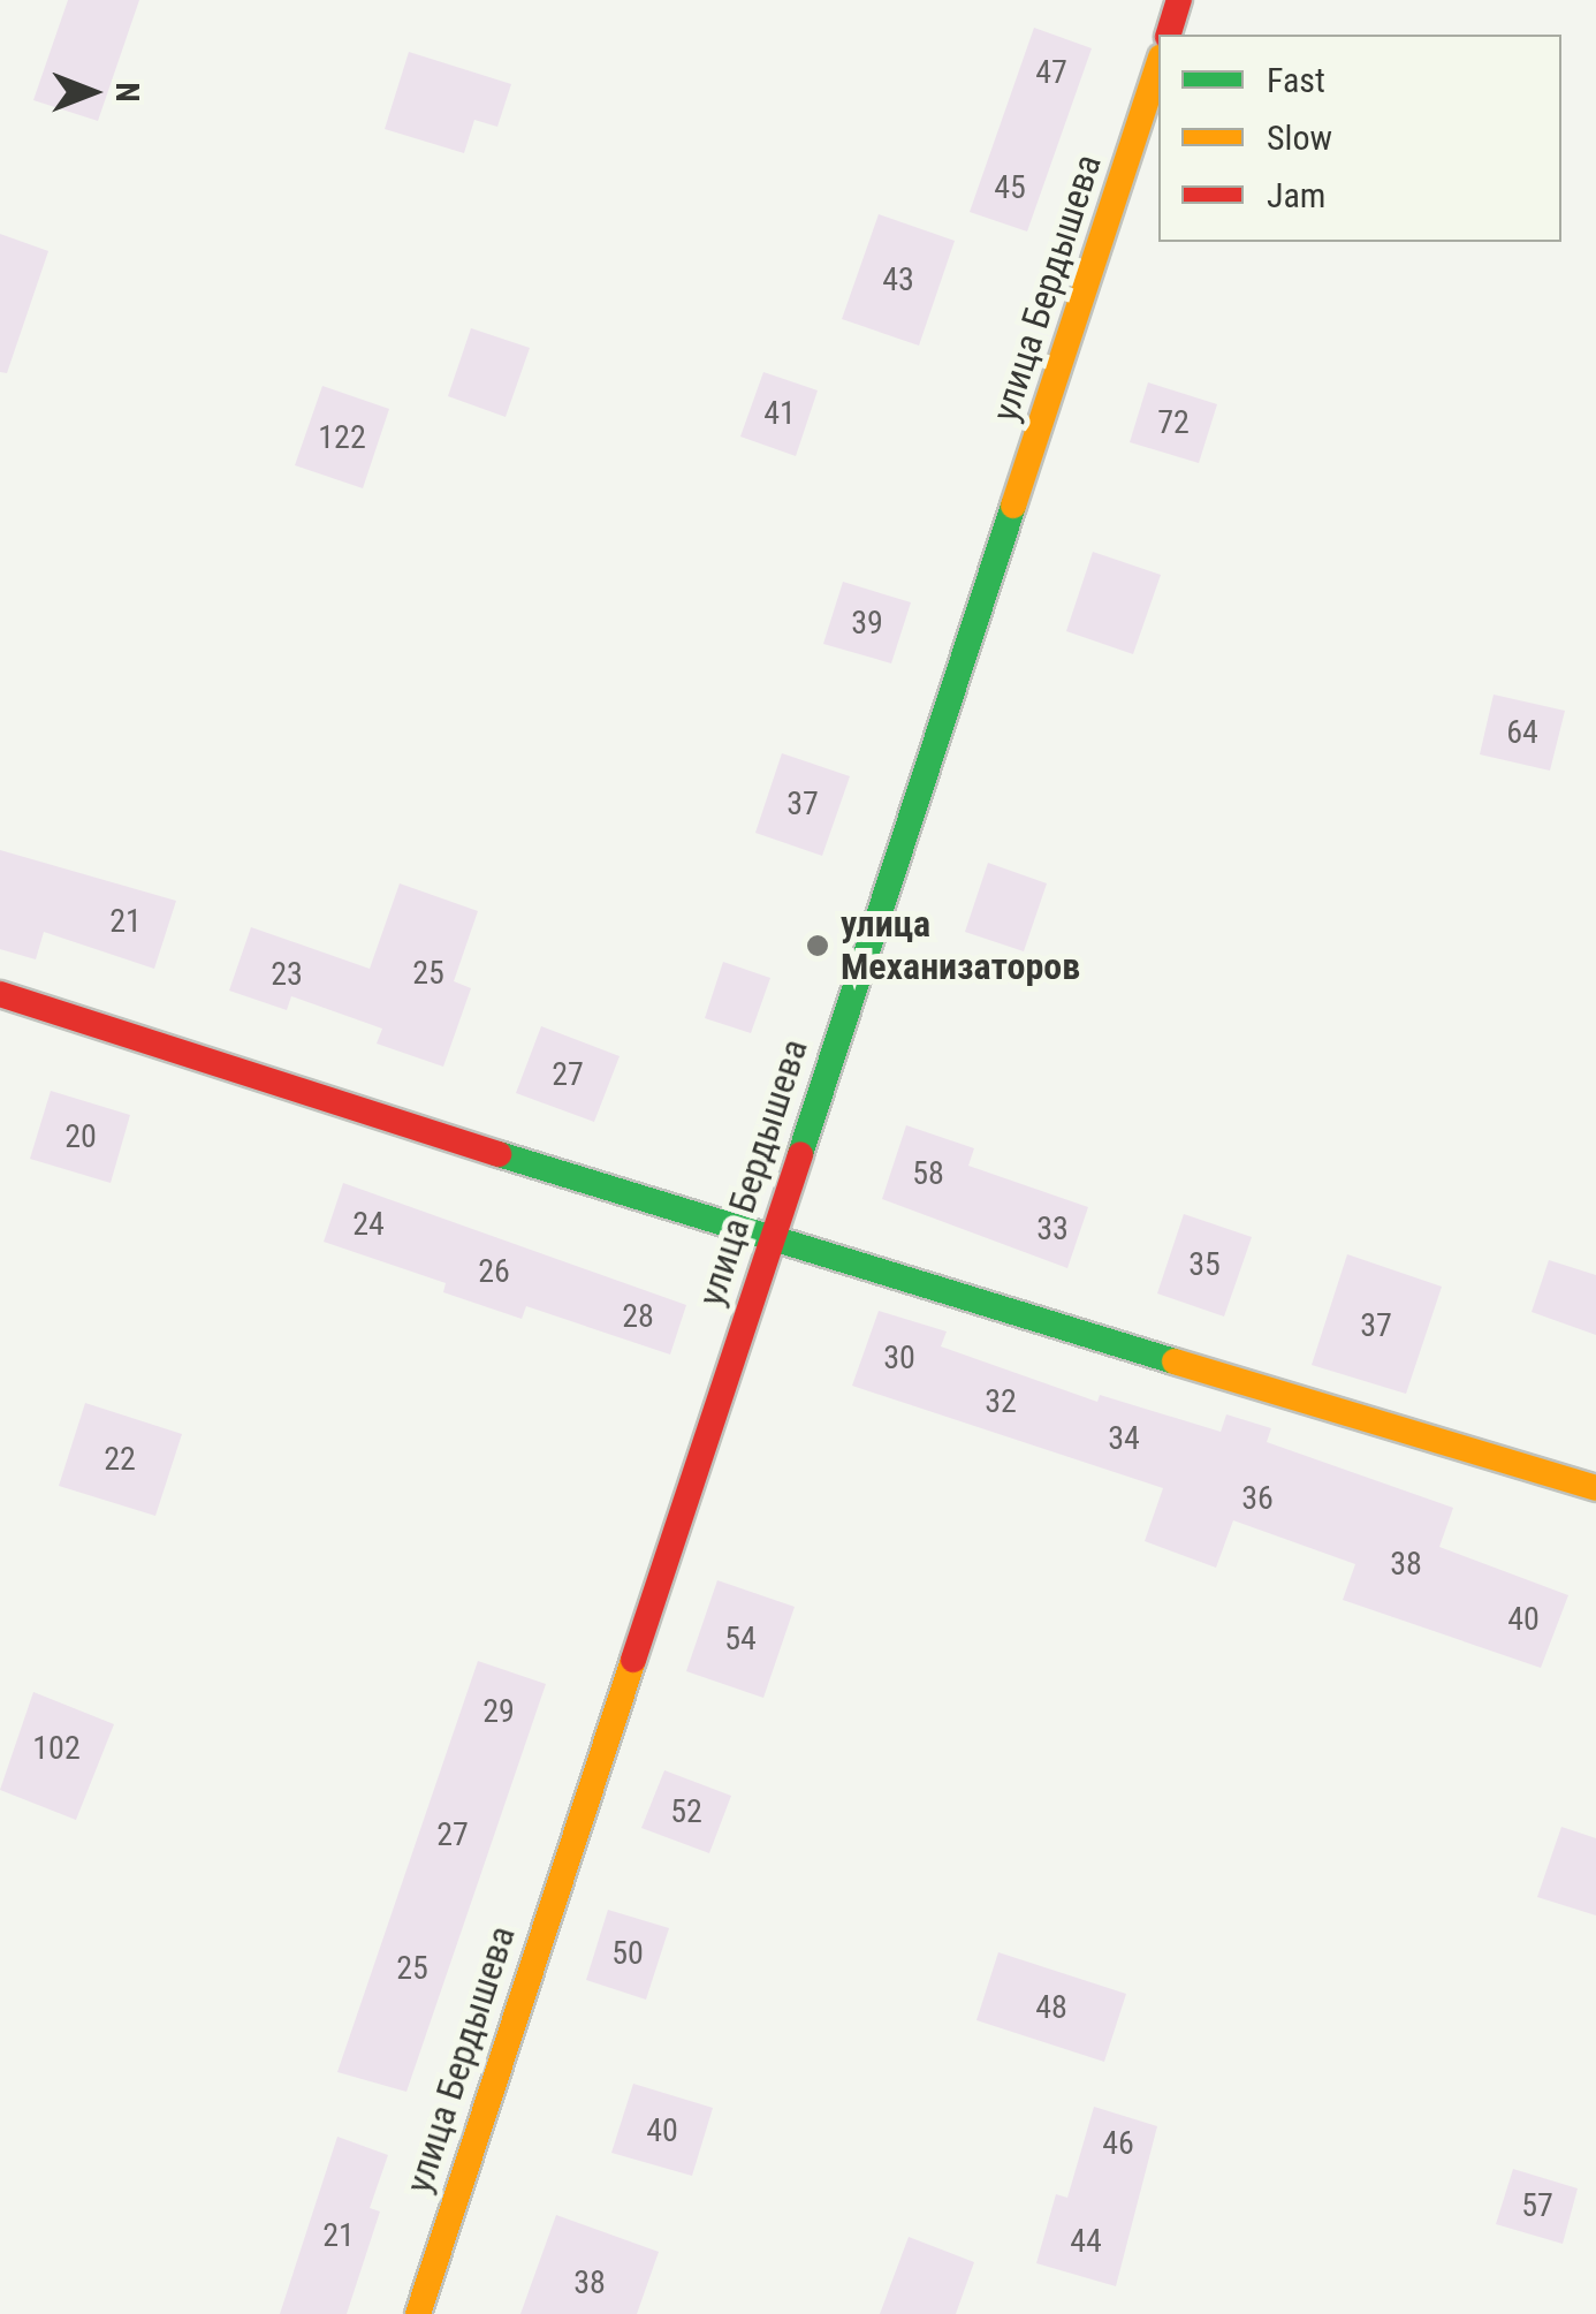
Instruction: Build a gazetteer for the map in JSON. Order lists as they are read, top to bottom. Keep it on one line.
{"streets":{"street":["улица Бердышева"]},"places":["улица Механизаторов"],"house_numbers":["47","45","43","41","72","122","39","64","37","21","25","23","27","20","58","24","33","35","26","28","37","30","32","34","22","36","38","40","54","29","102","52","27","50","25","48","40","46","57","21","44","38"],"legend":["Fast","Slow","Jam"],"north":"right"}
